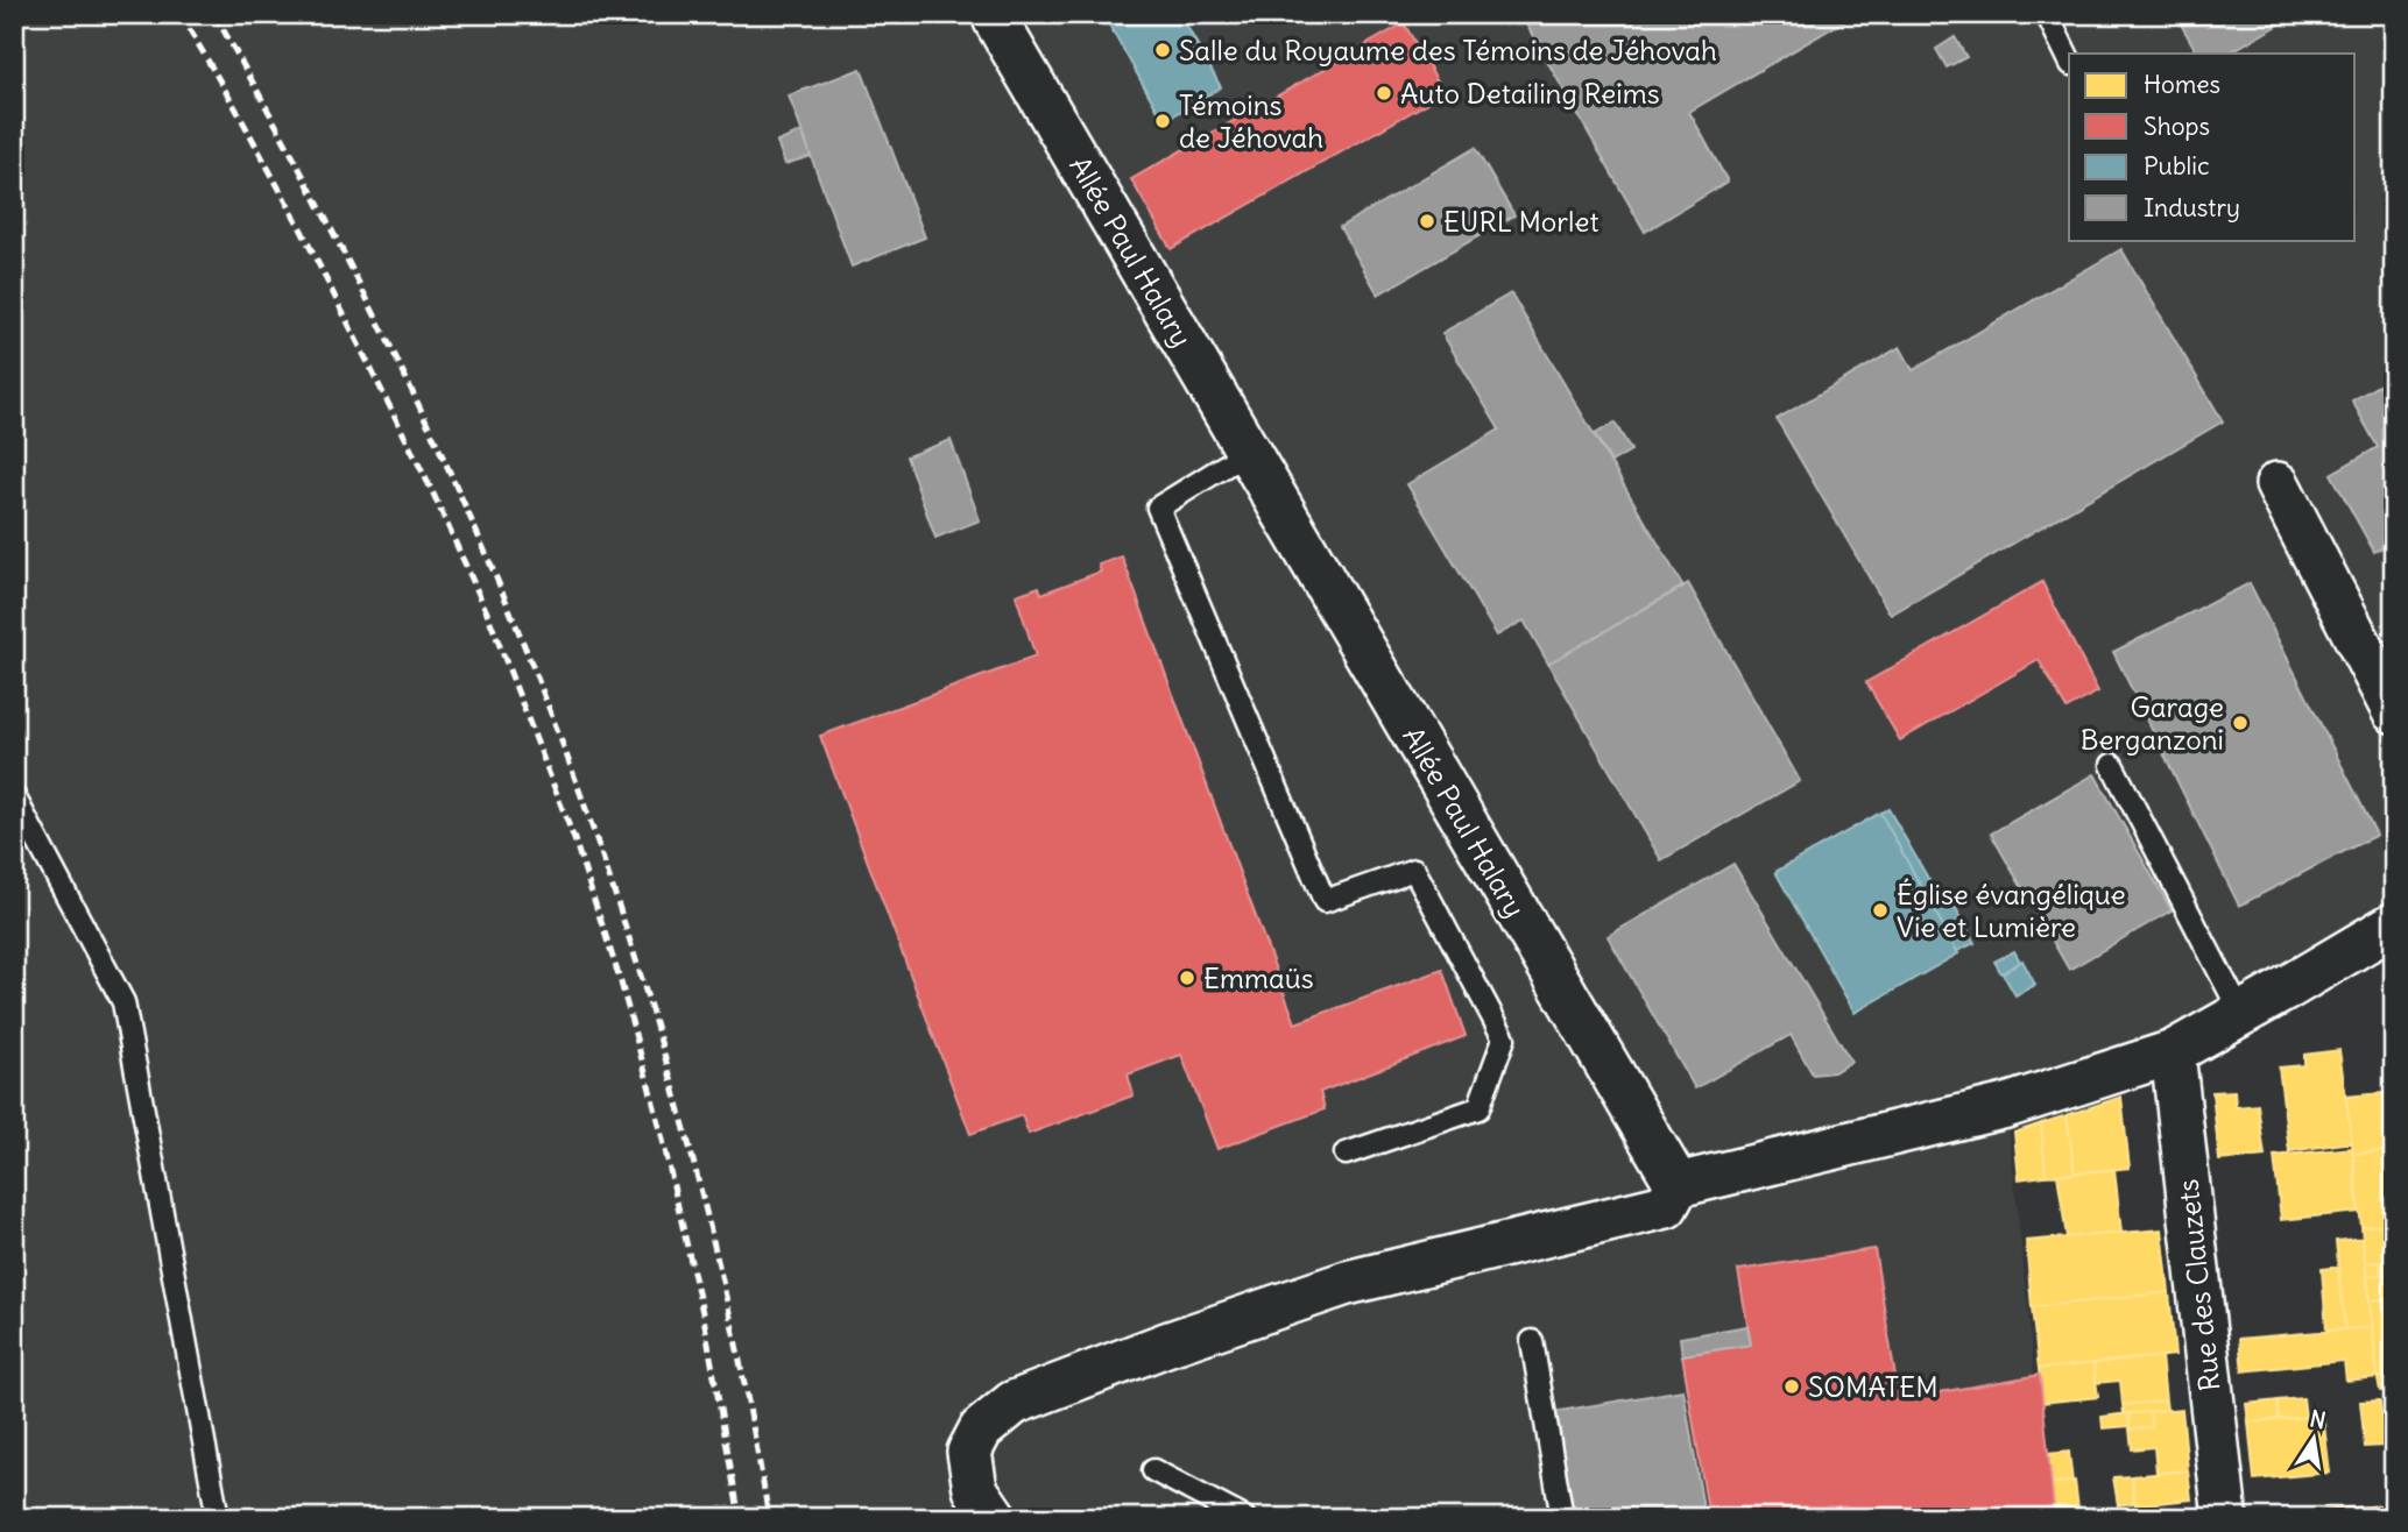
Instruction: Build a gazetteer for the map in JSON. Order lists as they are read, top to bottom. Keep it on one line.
{"streets":{"street":["Allée Paul Halary","Rue des Clauzets"]},"places":["Salle du Royaume des Témoins de Jéhovah","Auto Detailing Reims","Témoins de Jéhovah","EURL Morlet","Garage Berganzoni","Église évangélique Vie et Lumière","Emmaüs","SOMATEM"],"legend":["Homes","Shops","Public","Industry"],"north":"top"}
